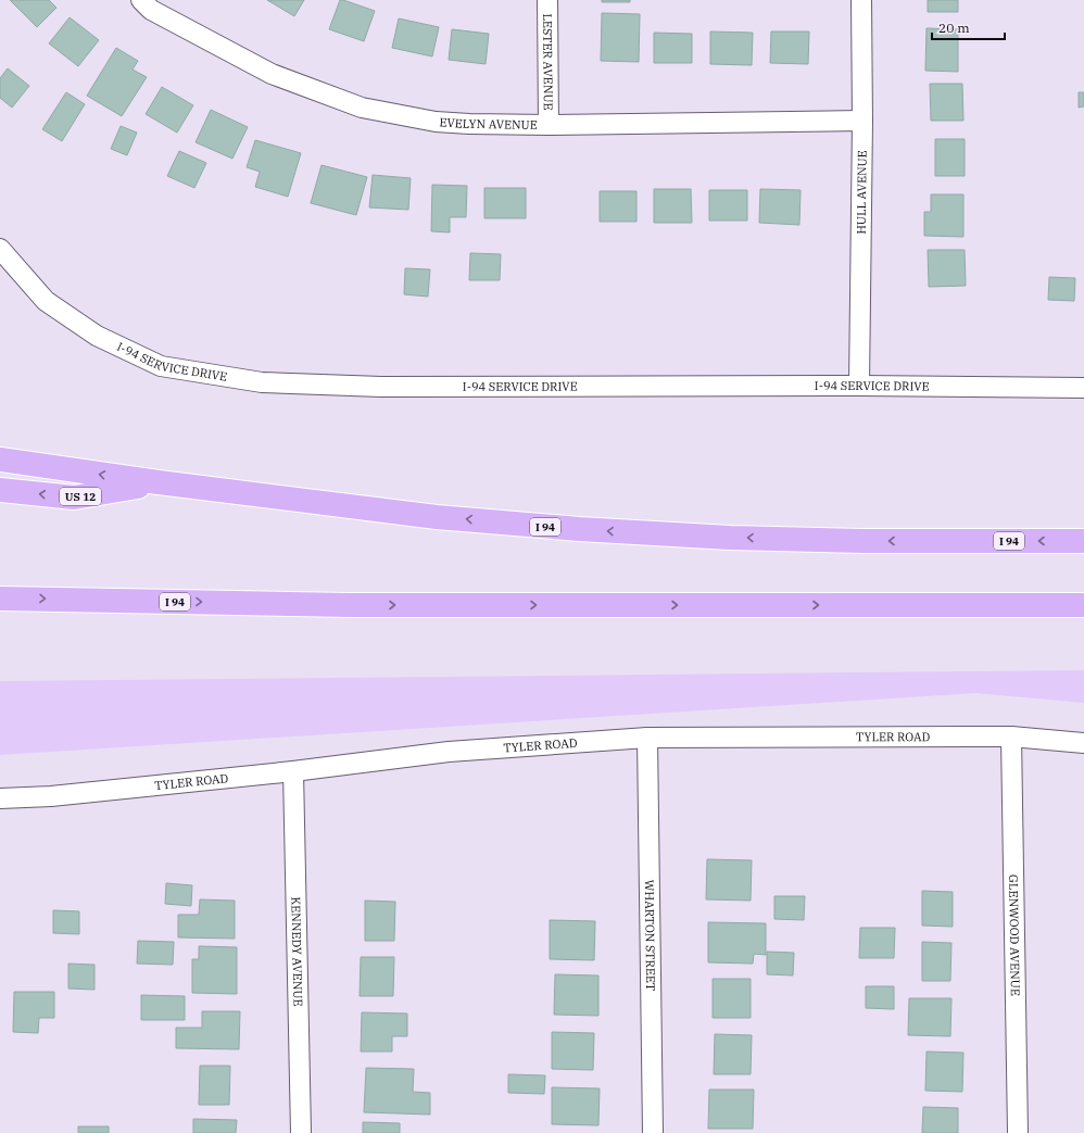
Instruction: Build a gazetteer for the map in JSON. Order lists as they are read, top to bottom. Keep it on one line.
{"streets":{"highway":["US 12","I 94"],"street":["LESTER AVENUE","EVELYN AVENUE","HULL AVENUE","I-94 SERVICE DRIVE","TYLER ROAD","WHARTON STREET","GLENWOOD AVENUE","KENNEDY AVENUE"]},"crossings":[["LESTER AVENUE","EVELYN AVENUE"],["EVELYN AVENUE","HULL AVENUE"],["HULL AVENUE","I-94 SERVICE DRIVE"],["US 12","I 94"],["TYLER ROAD","WHARTON STREET"],["TYLER ROAD","GLENWOOD AVENUE"],["TYLER ROAD","KENNEDY AVENUE"]],"scale_bar":"20 m"}
